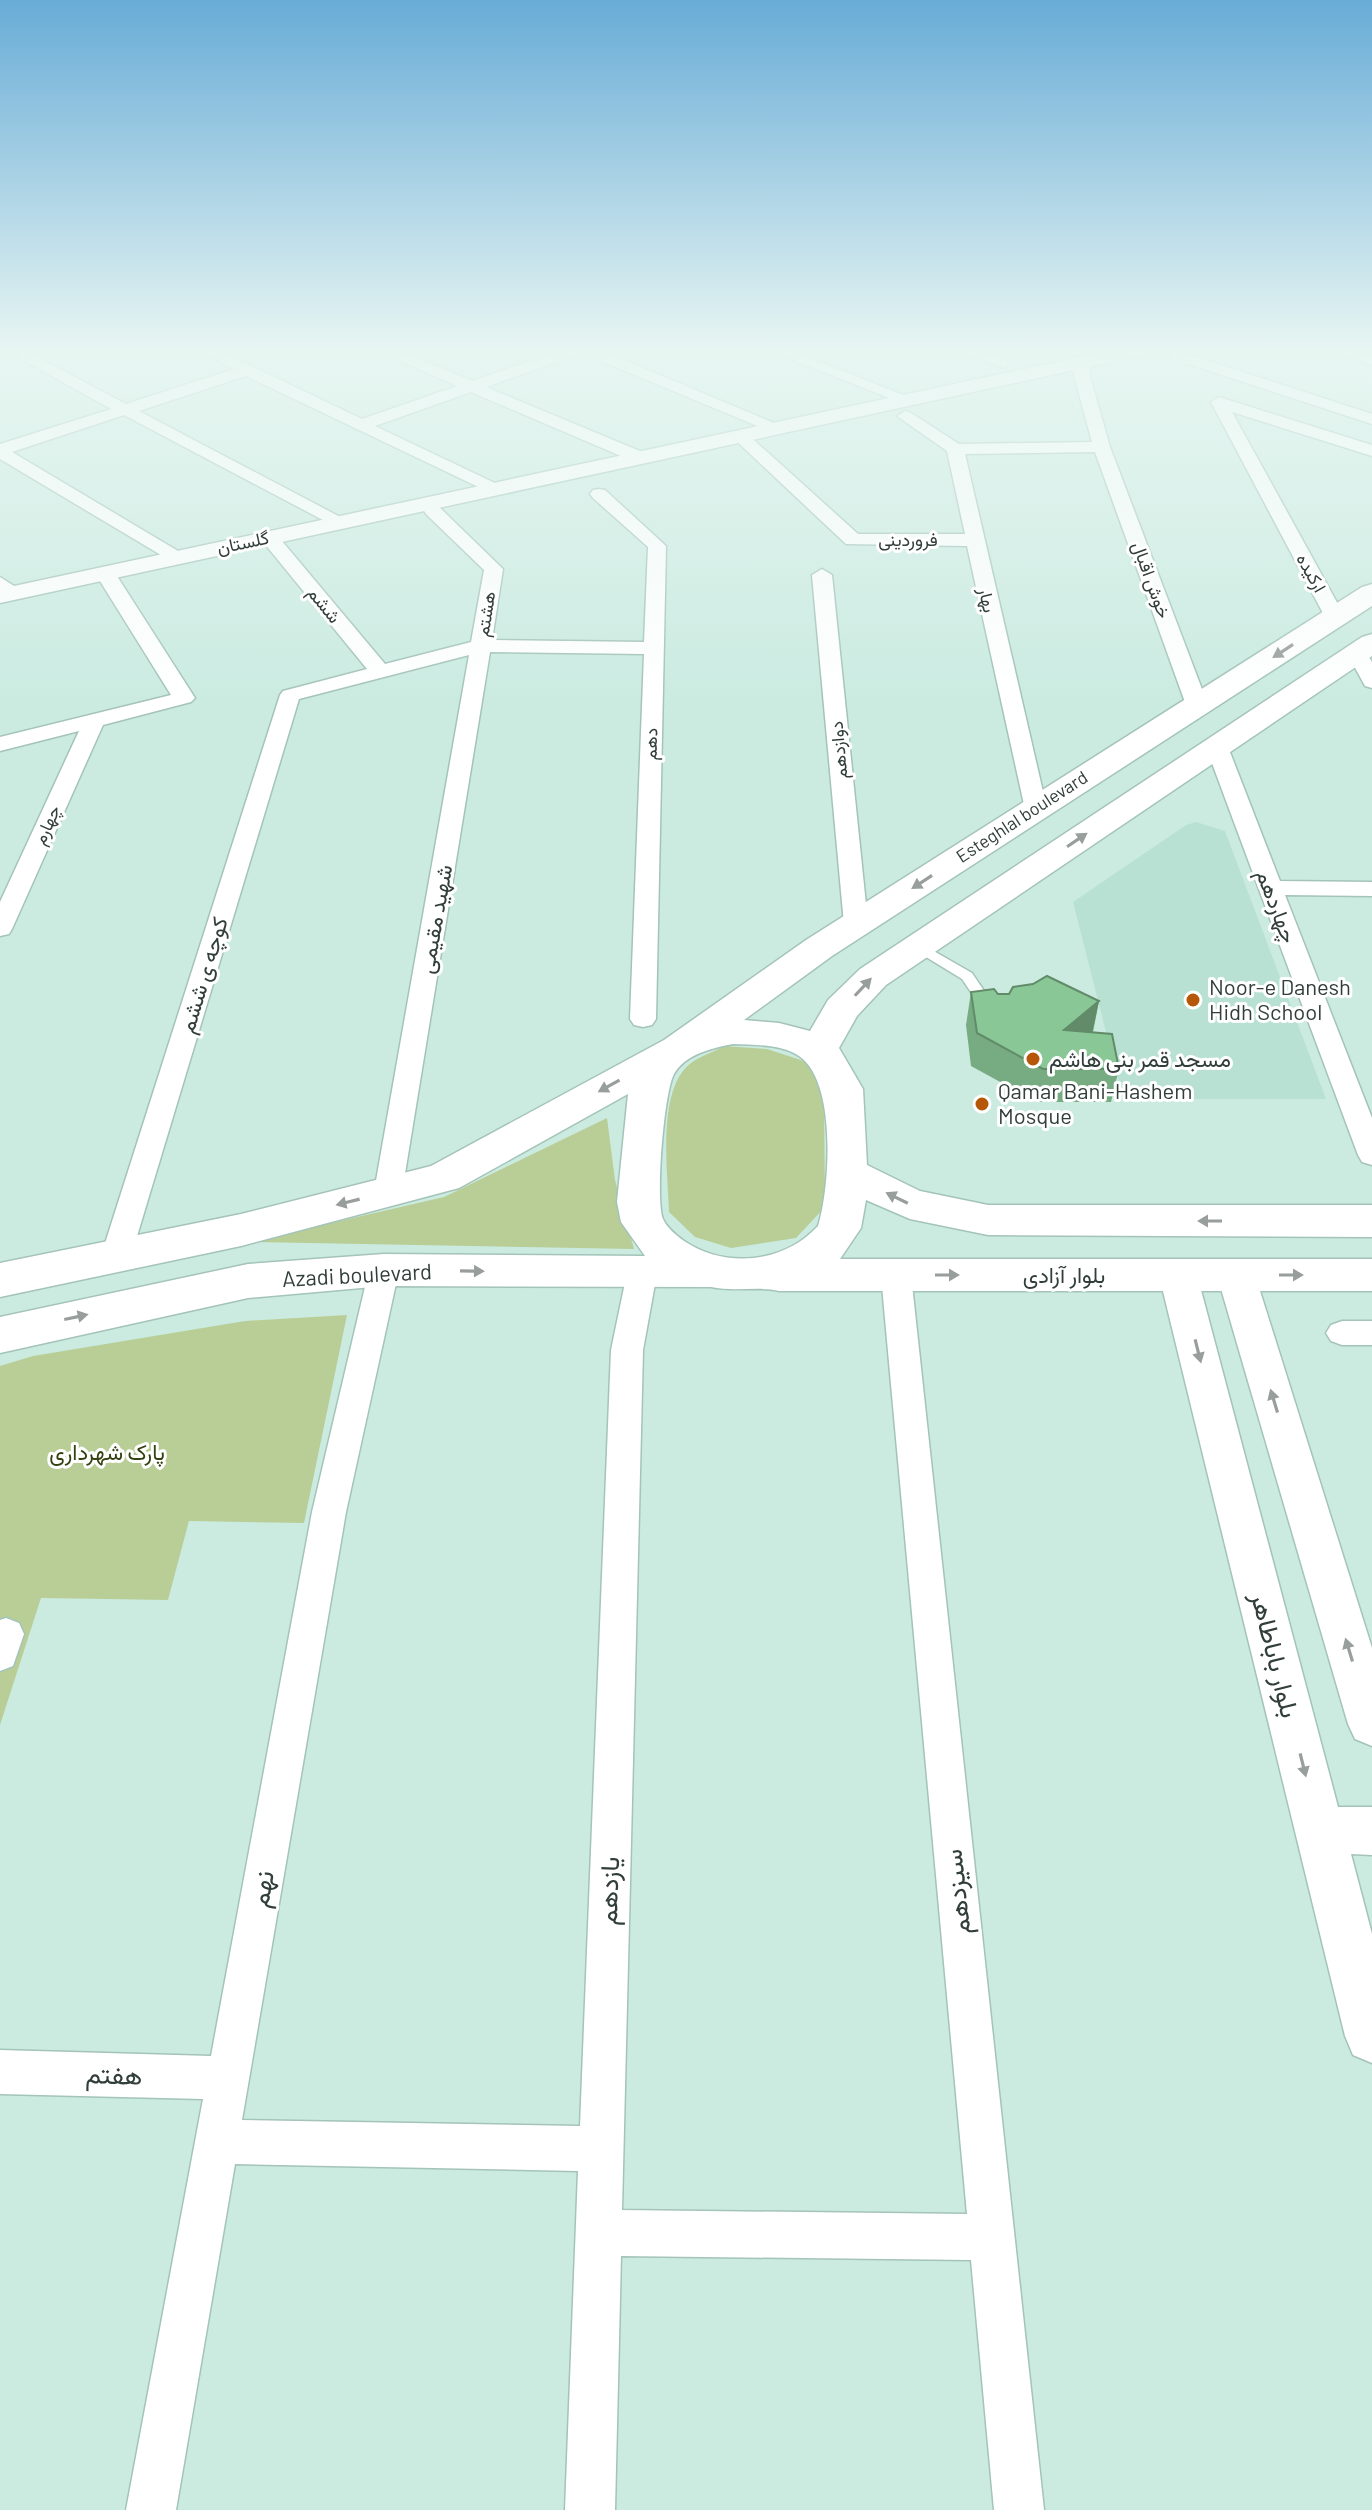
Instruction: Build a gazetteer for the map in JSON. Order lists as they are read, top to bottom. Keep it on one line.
{"streets":{"main road":["Esteghlal boulevard","Azadi boulevard","بلوار آزادی"],"street":["فروردینی","گلستان","ارکیده","خوش اقبال","بهار","ششم","هشتم","دهم","دوازدهم","چهارم","چهاردهم","شهید مقیمی","کوچه ی ششم","بلوار باباطاهر","نهم","یازدهم","سیزدهم","هفتم"]},"crossings":[["فروردینی","بهار"],["گلستان","ششم"],["ارکیده","Esteghlal boulevard"],["خوش اقبال","Esteghlal boulevard"],["بهار","Esteghlal boulevard"],["ششم","کوچه ی ششم"],["هشتم","شهید مقیمی"],["دوازدهم","Esteghlal boulevard"],["Esteghlal boulevard","Azadi boulevard"],["Esteghlal boulevard","بلوار آزادی"],["Azadi boulevard","بلوار آزادی"],["Azadi boulevard","نهم"],["Azadi boulevard","یازدهم"],["بلوار آزادی","بلوار باباطاهر"],["بلوار آزادی","سیزدهم"],["نهم","هفتم"]],"parks":["پارک شهرداری"],"places":["Noor-e Danesh Hidh School","مسجد قمر بنی هاشم","Qamar Bani-Hashem Mosque"]}
